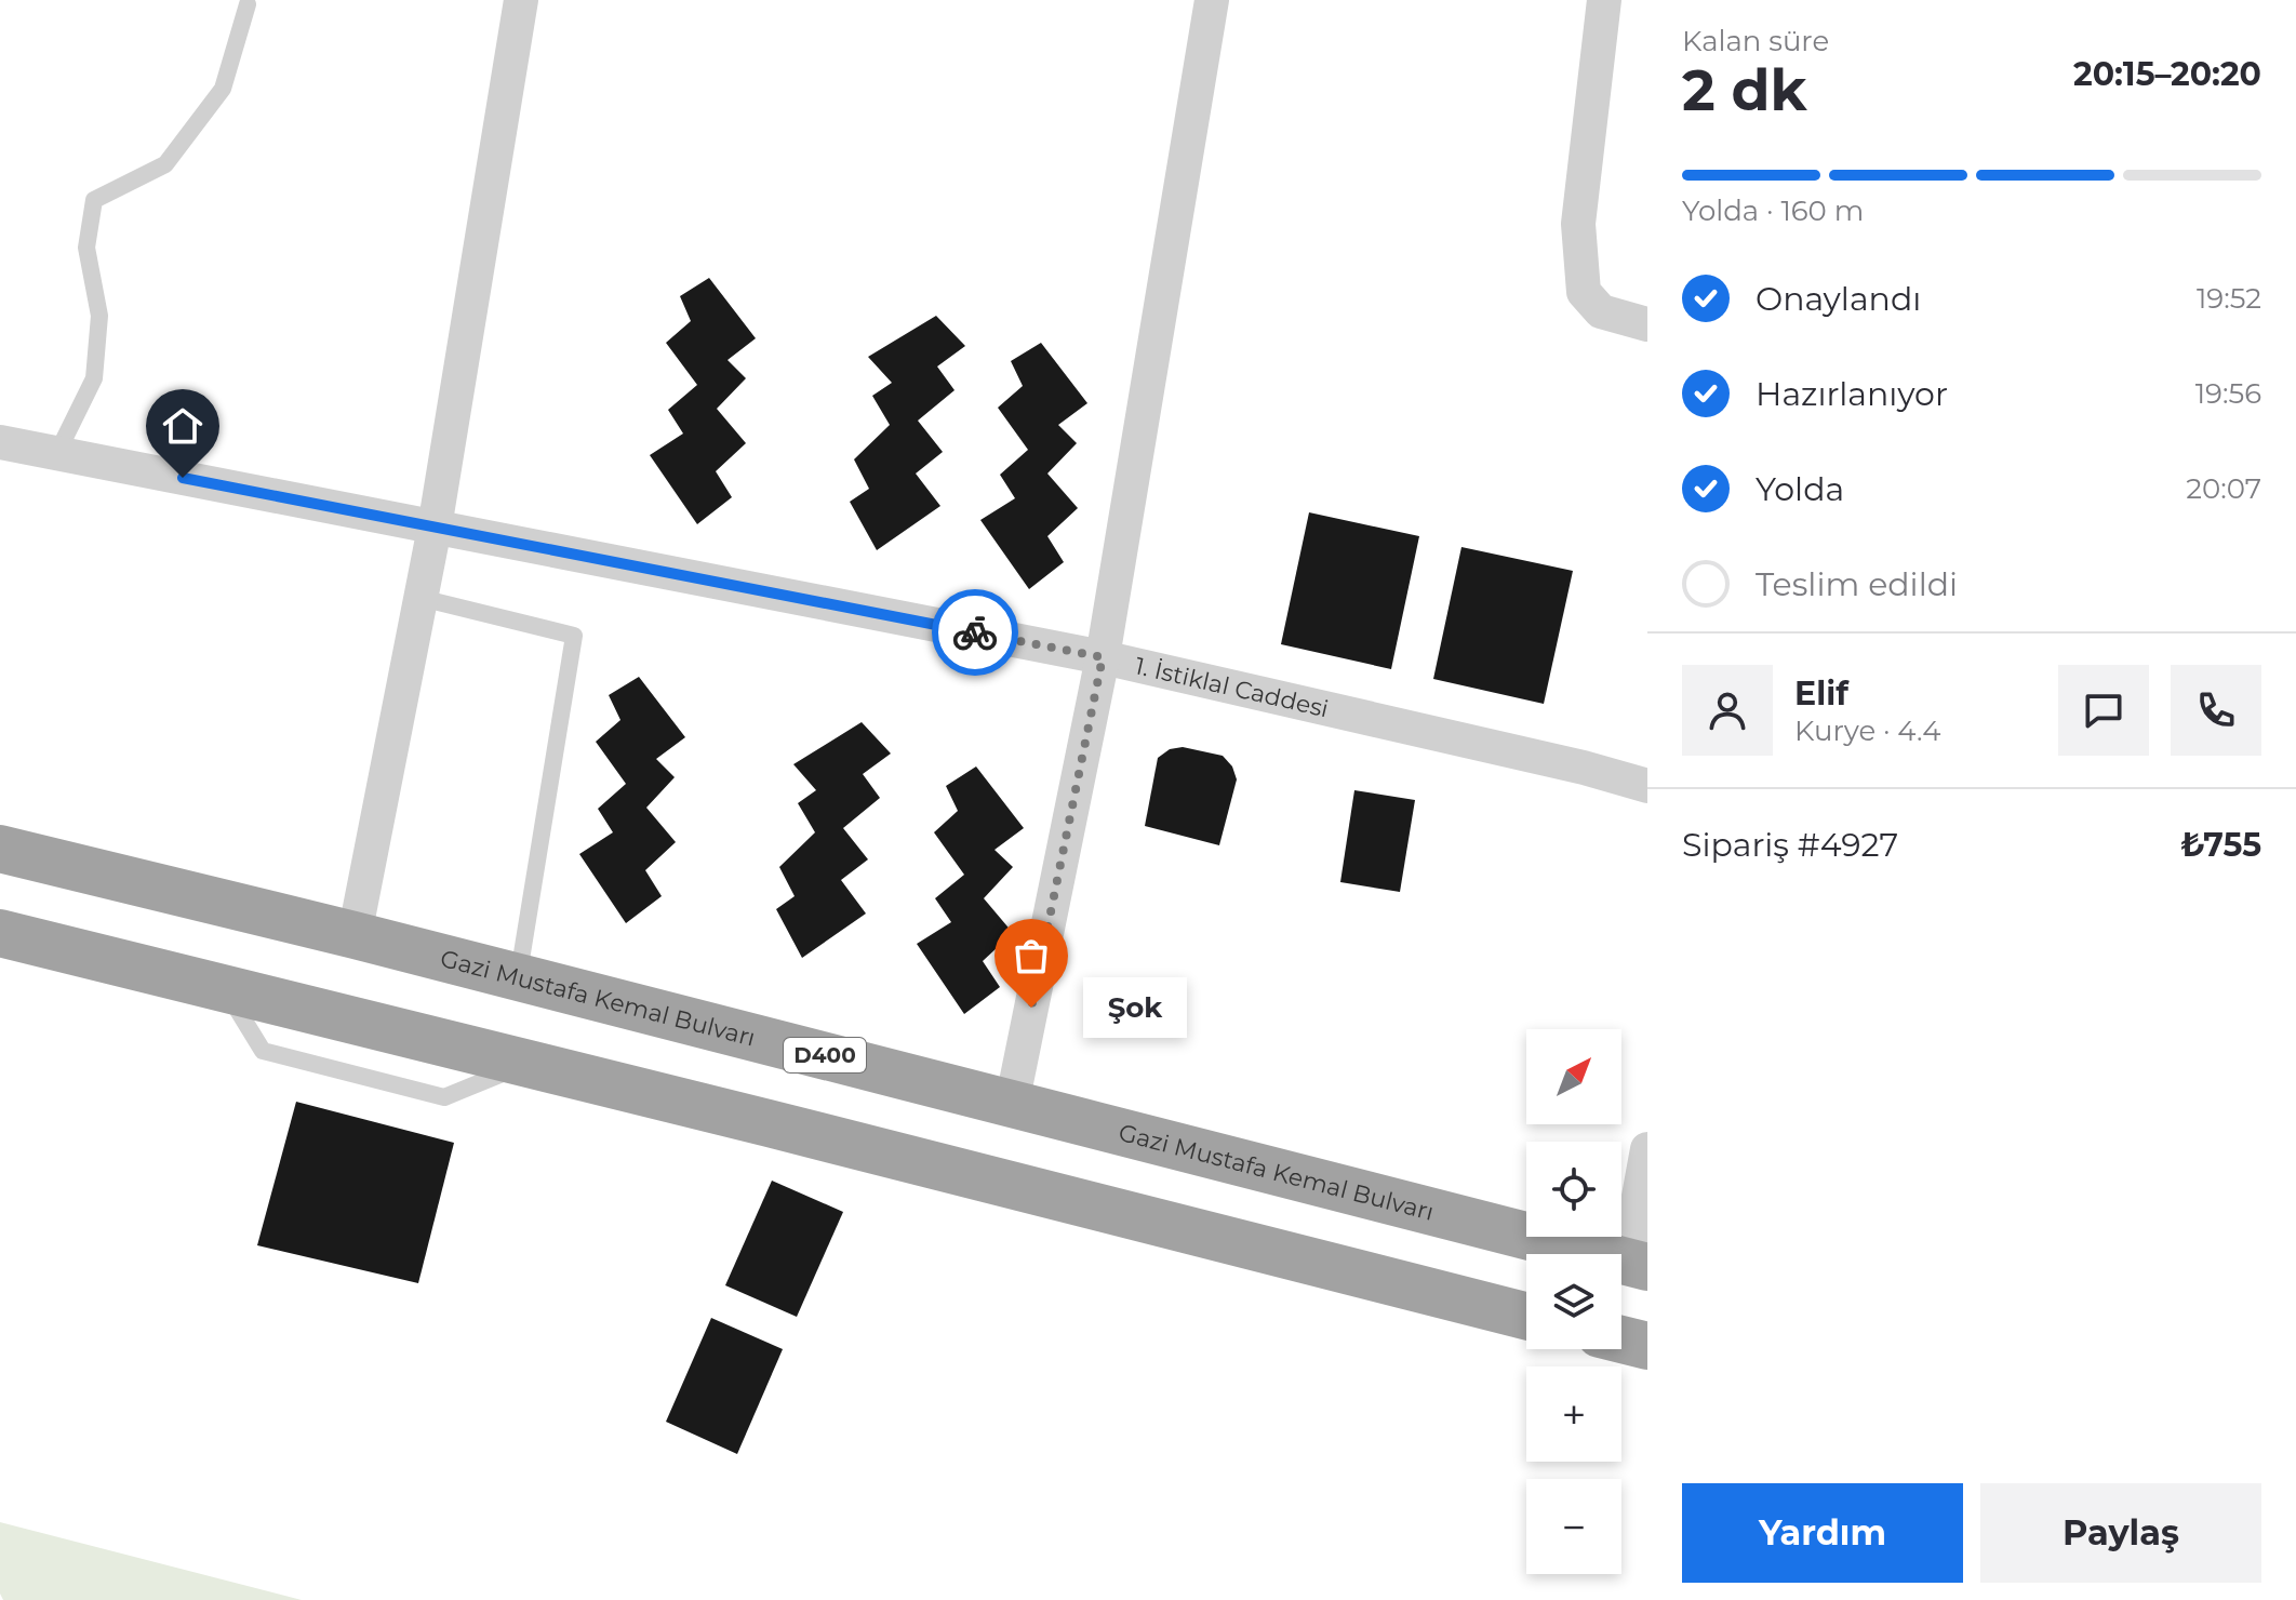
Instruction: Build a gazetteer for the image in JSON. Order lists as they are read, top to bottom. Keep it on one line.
{"streets":{"highway":["Gazi Mustafa Kemal Bulvarı","D400"],"street":["1. İstiklal Caddesi"]},"places":["Şok"],"north":"top right","page":{"heading":["2 dk","Kalan süre","20:15–20:20"],"panel":["Elif","Kurye · 4.4","Sipariş #4927","₺755"],"bar":"Yolda · 160 m","list":[["Onaylandı","19:52"],["Hazırlanıyor","19:56"],["Yolda","20:07"],"Teslim edildi"],"bubble":"Şok","map_buttons":["+","−"],"buttons":["Yardım","Paylaş"]}}
